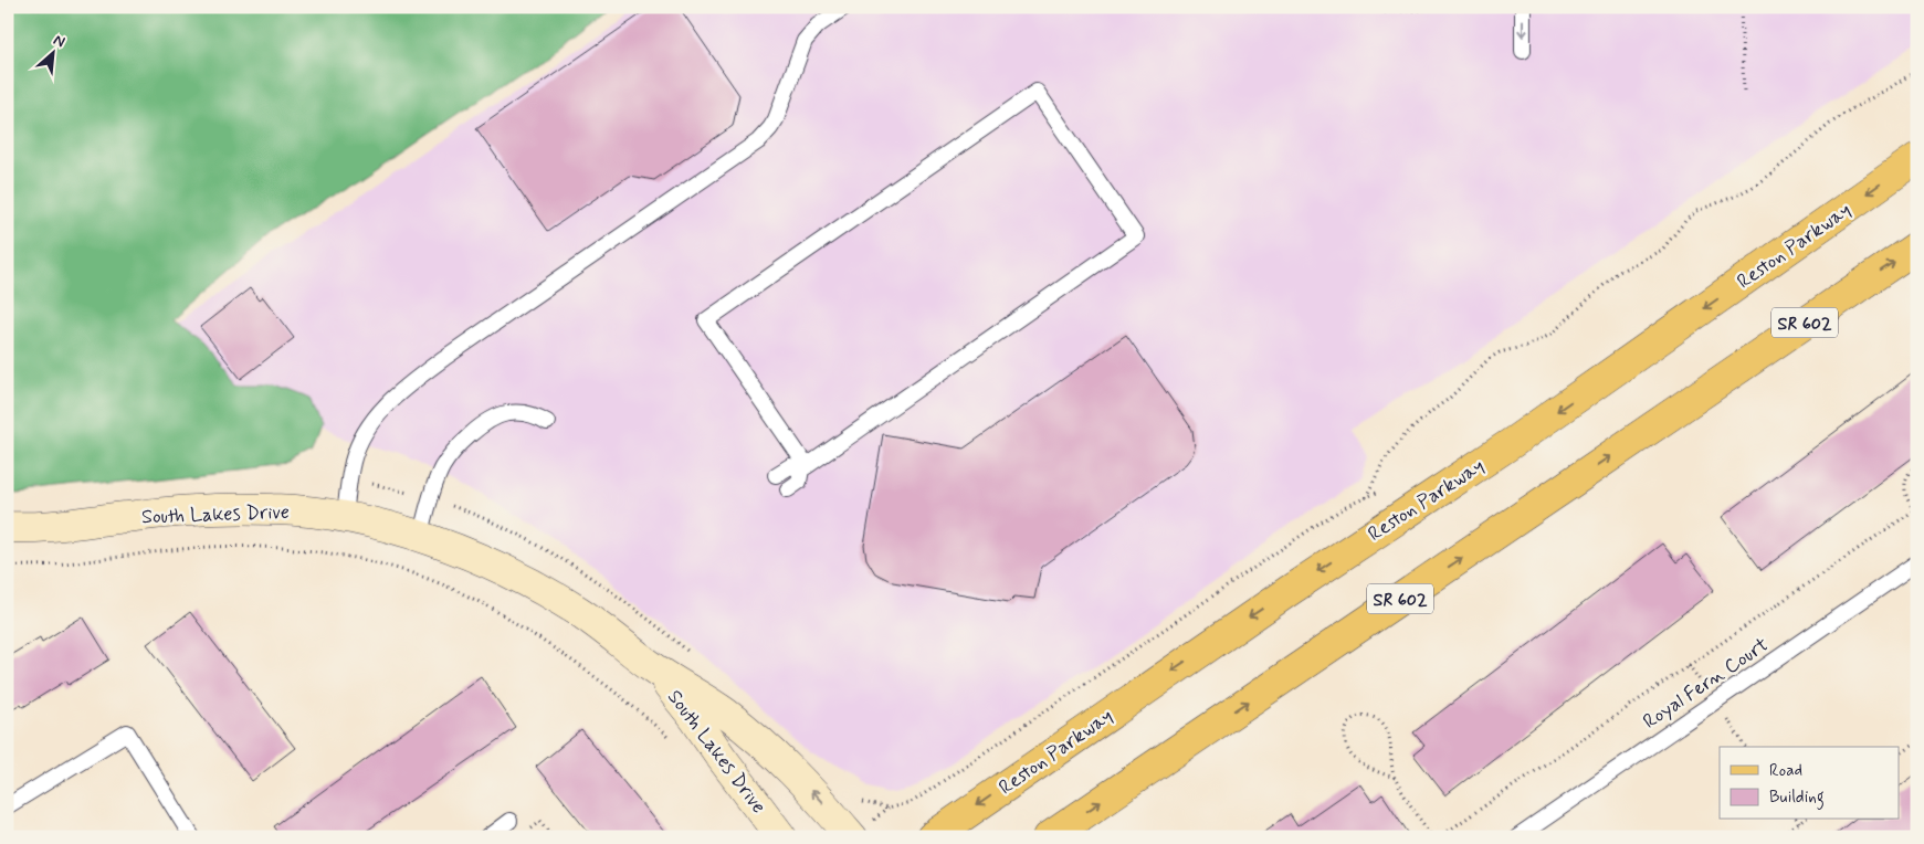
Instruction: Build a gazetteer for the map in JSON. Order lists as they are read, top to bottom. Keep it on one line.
{"streets":{"main road":["Reston Parkway","SR 602"],"street":["South Lakes Drive"],"lane":["Royal Fern Court"]},"legend":["Road","Building"],"north":"top right"}
